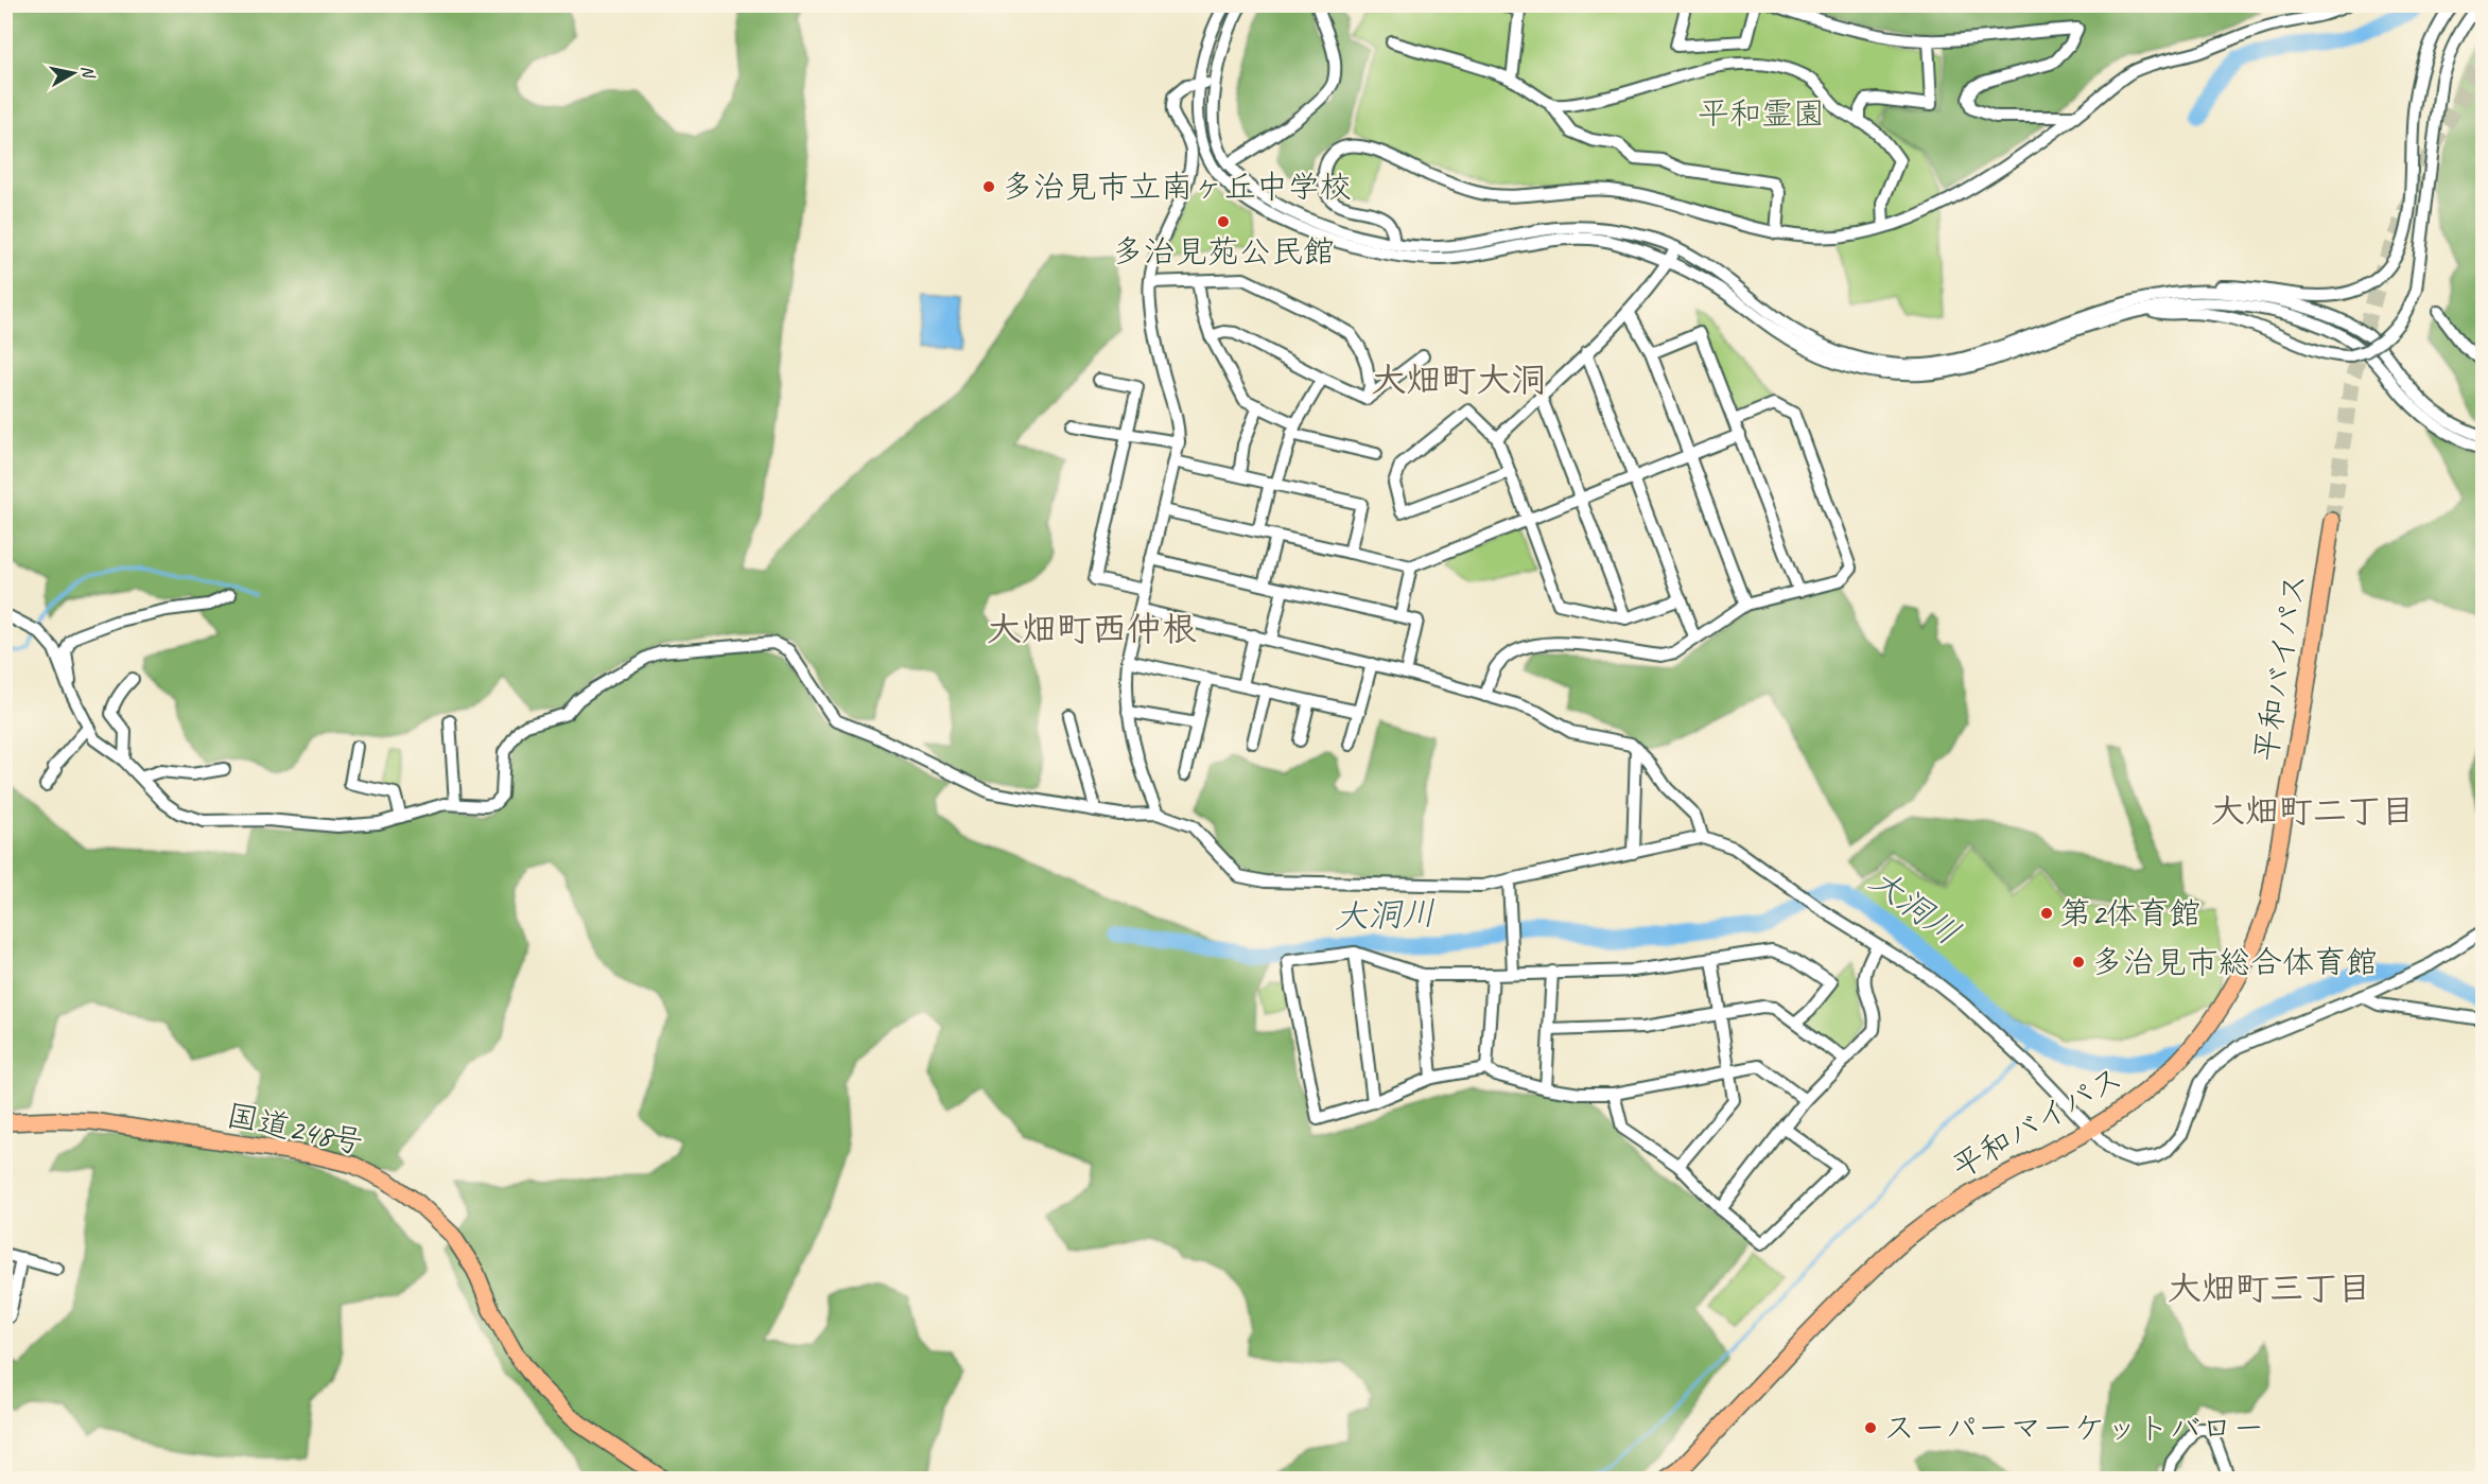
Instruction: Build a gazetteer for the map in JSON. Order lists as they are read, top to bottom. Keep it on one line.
{"streets":{"highway":["平和バイパス","国道248号"]},"districts":["大畑町大洞","大畑町西仲根","大畑町二丁目","大畑町三丁目"],"water":["大洞川"],"parks":["平和霊園"],"places":["多治見市立南ヶ丘中学校","多治見苑公民館","第2体育館","多治見市総合体育館","スーパーマーケットバロー"],"north":"right"}
